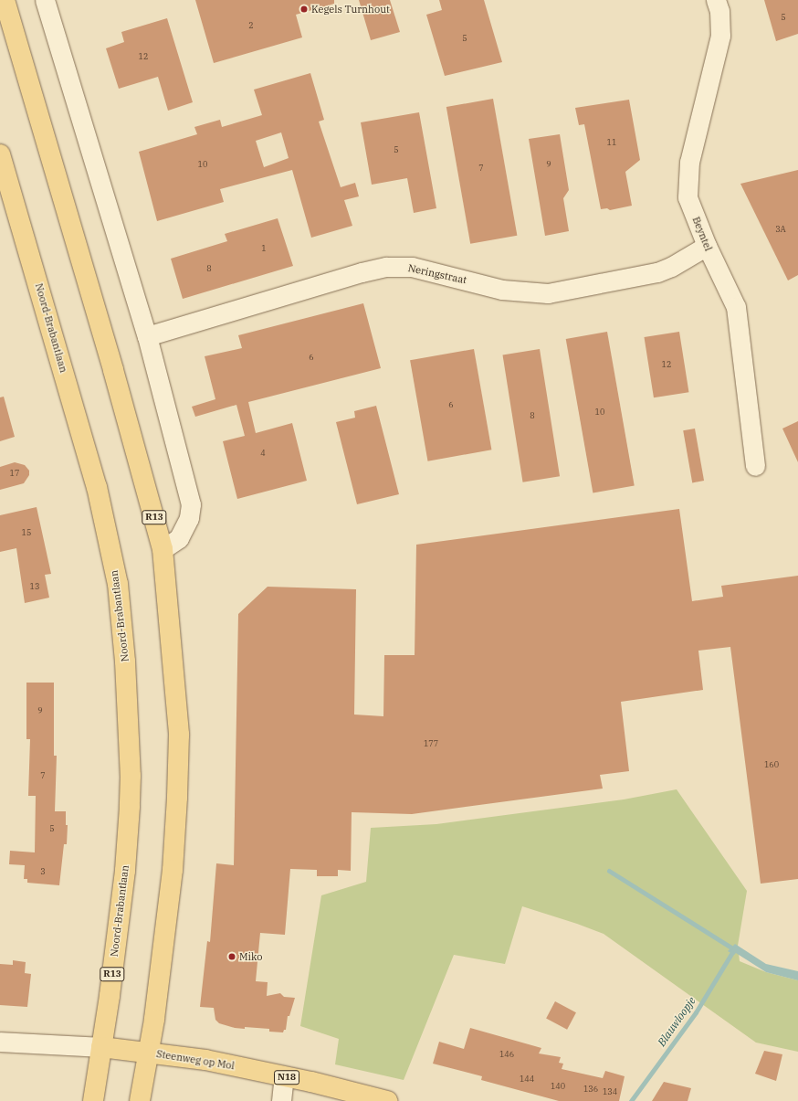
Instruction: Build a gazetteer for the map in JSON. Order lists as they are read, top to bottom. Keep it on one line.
{"streets":{"main road":["Noord-Brabantlaan","R13","Steenweg op Mol","N18"],"street":["Beyntel","Neringstraat"]},"crossings":[["Beyntel","Neringstraat"],["Noord-Brabantlaan","R13"],["Noord-Brabantlaan","Steenweg op Mol"],["R13","Steenweg op Mol"]],"water":["Blauwloopje"],"places":["Kegels Turnhout","Miko"],"house_numbers":["5","2","5","12","11","5","10","9","7","3A","1","8","6","12","6","10","8","4","17","15","13","9","177","160","7","5","3","146","144","140","136","134"]}
